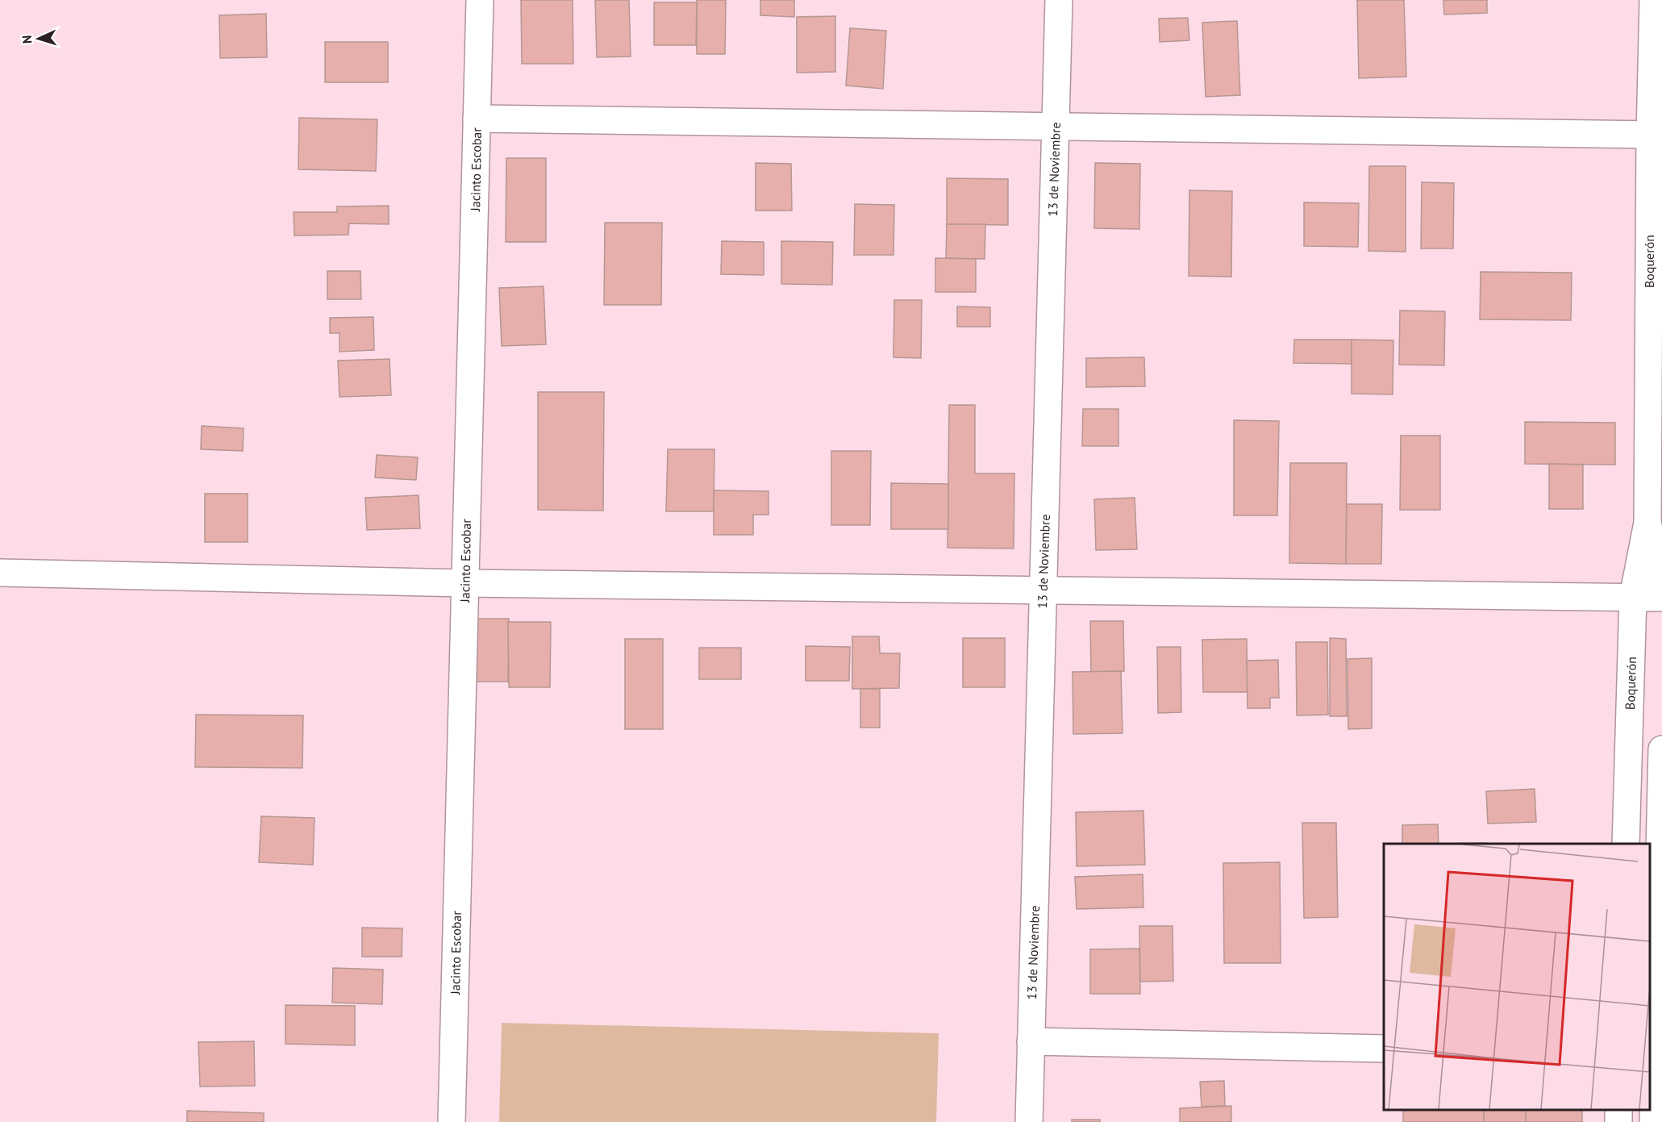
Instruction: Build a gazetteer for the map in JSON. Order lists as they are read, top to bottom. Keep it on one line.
{"streets":{"street":["Jacinto Escobar","13 de Noviembre","Boquerón"]},"north":"left"}
